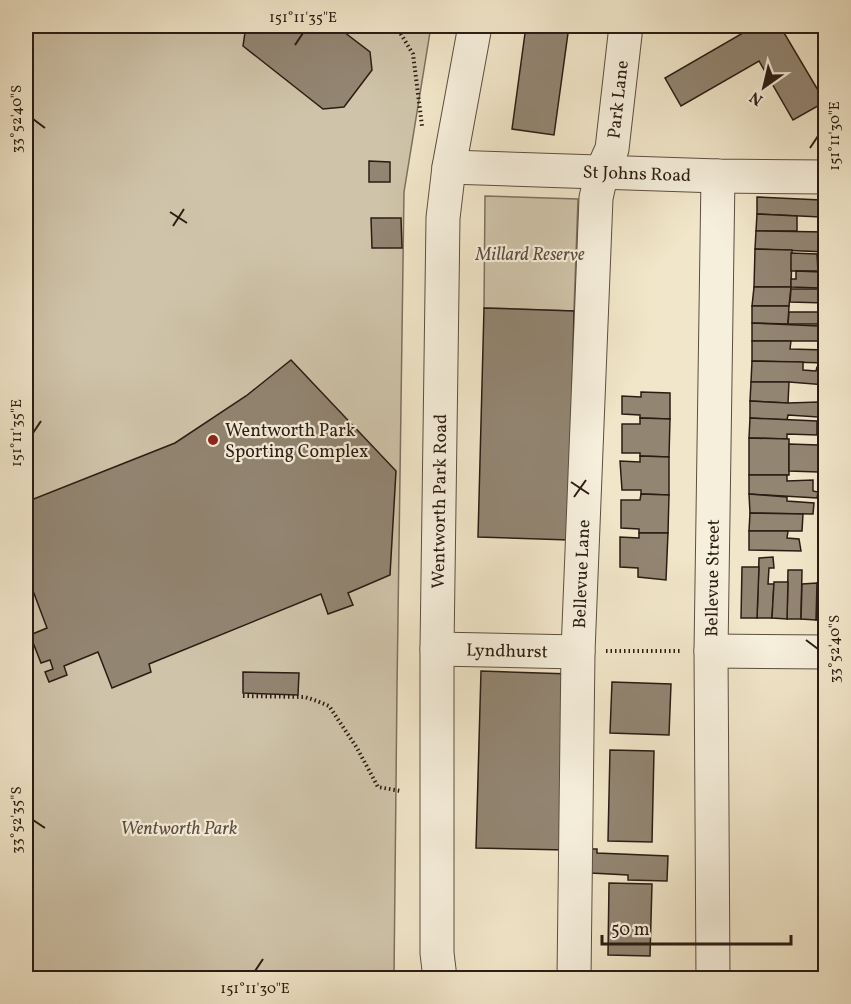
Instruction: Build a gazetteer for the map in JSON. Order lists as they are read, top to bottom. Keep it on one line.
{"streets":{"street":["Park Lane","St Johns Road","Wentworth Park Road","Bellevue Lane","Bellevue Street","Lyndhurst"]},"crossings":[["Park Lane","St Johns Road"],["Park Lane","Bellevue Lane"],["St Johns Road","Wentworth Park Road"],["St Johns Road","Bellevue Lane"],["St Johns Road","Bellevue Street"],["Wentworth Park Road","Lyndhurst"],["Bellevue Lane","Lyndhurst"]],"parks":["Millard Reserve","Wentworth Park"],"places":["Wentworth Park Sporting Complex"],"scale_bar":"50 m","north":"bottom left","coordinates":["151°11'35\"E","33°52'40\"S","151°11'30\"E","33°52'35\"S"]}
